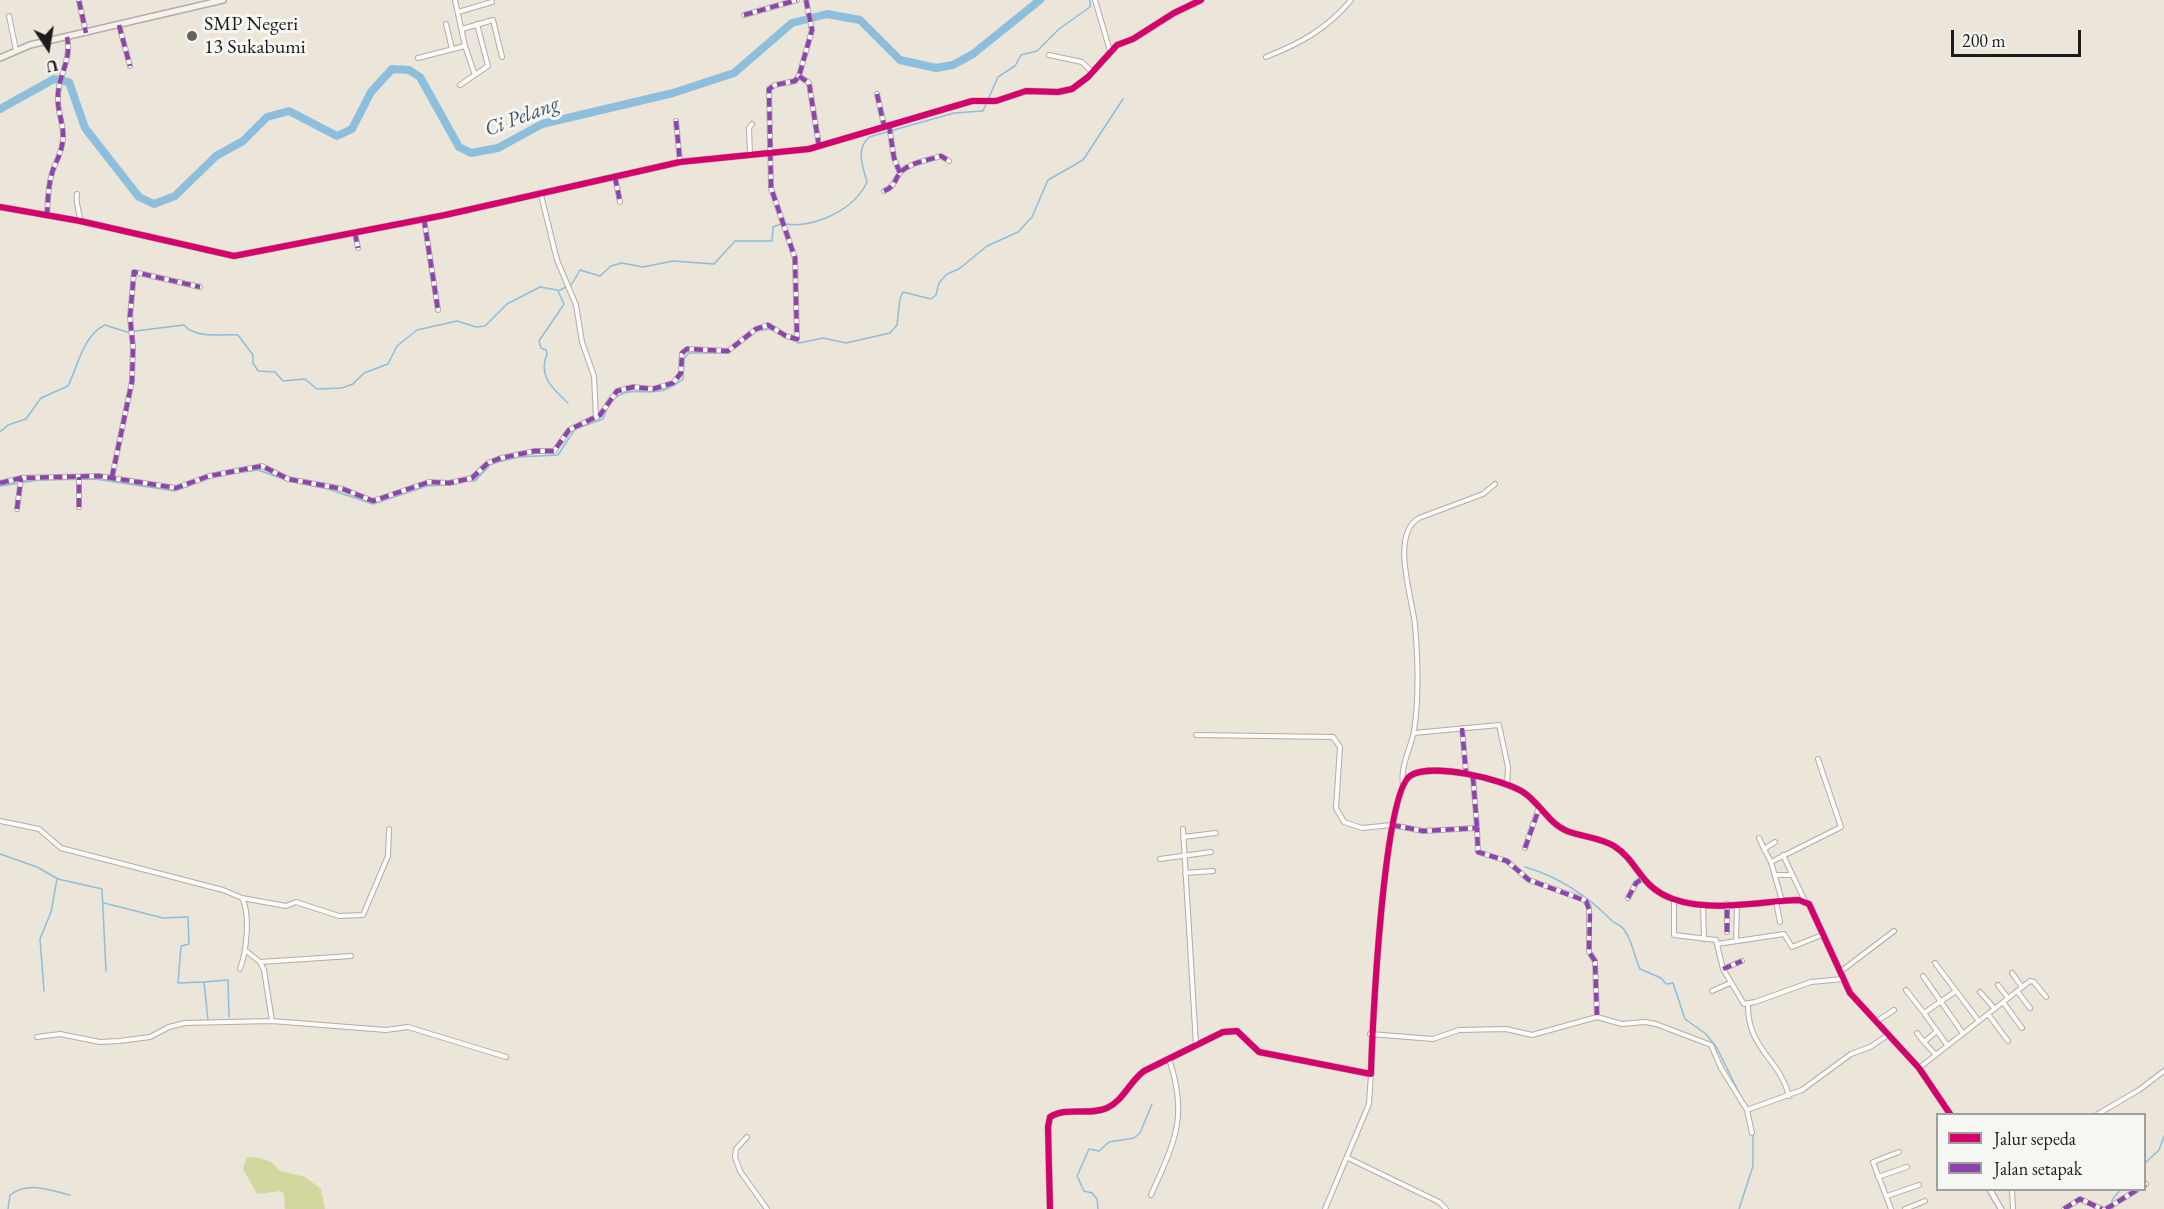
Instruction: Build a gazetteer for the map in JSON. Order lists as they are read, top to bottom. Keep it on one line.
{"water":["Ci Pelang"],"places":["SMP Negeri 13 Sukabumi"],"legend":["Jalur sepeda","Jalan setapak"],"scale_bar":"200 m","north":"bottom"}
